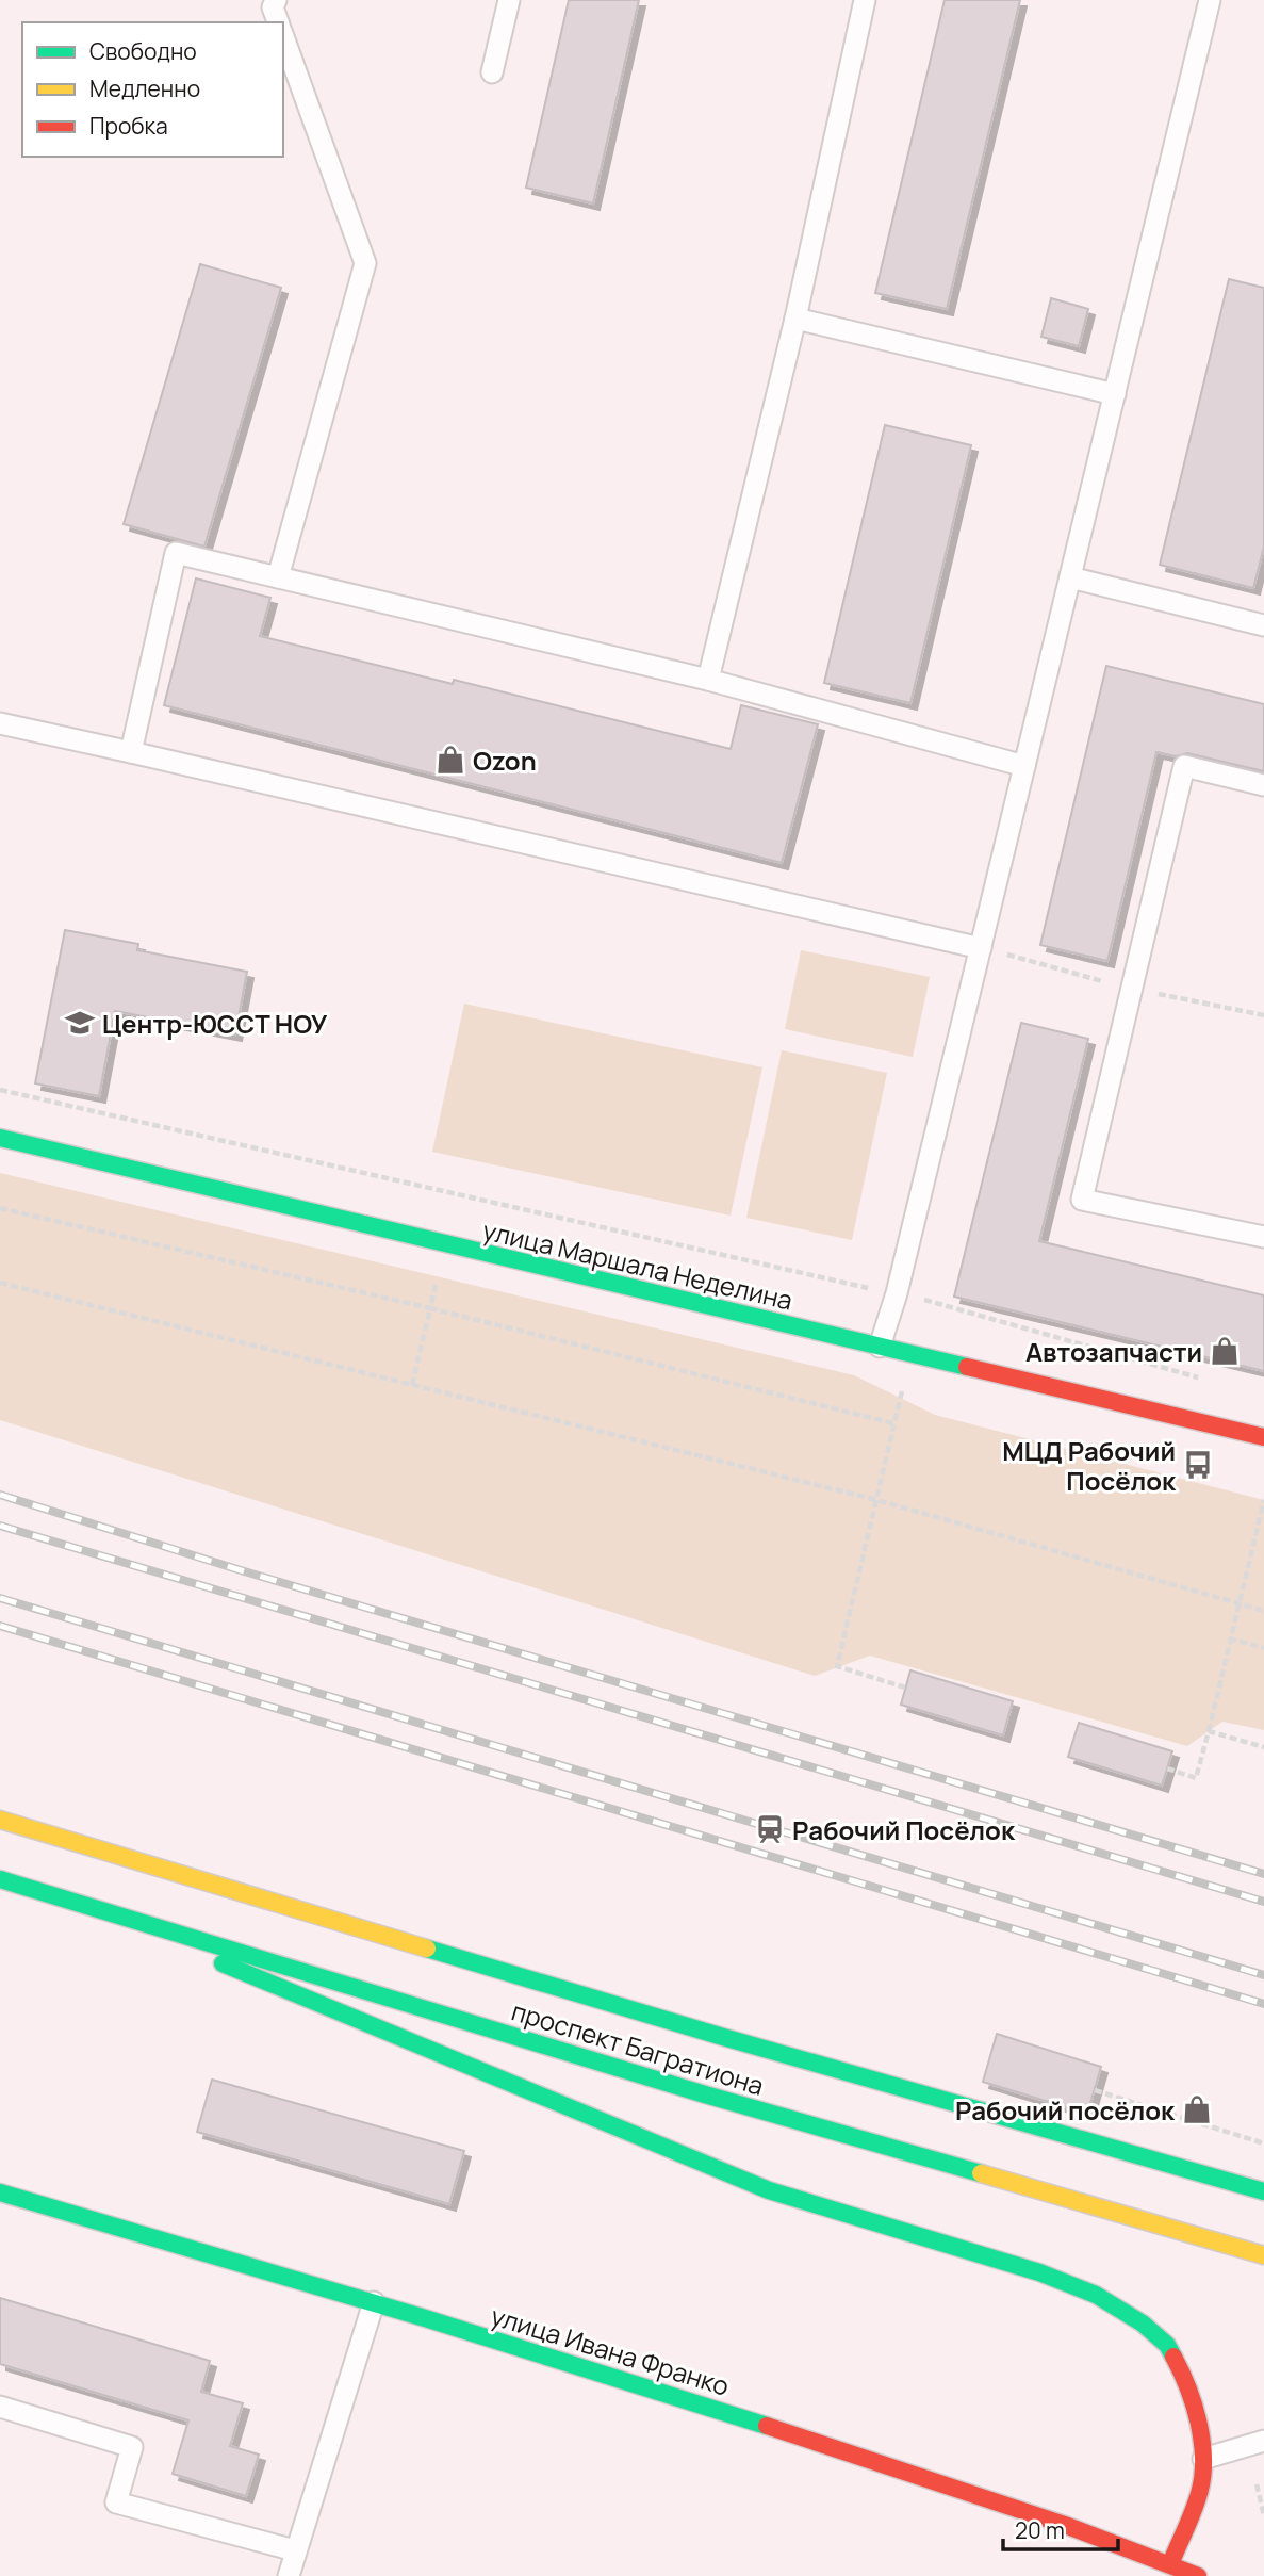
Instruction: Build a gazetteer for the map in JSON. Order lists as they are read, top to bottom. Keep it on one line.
{"streets":{"street":["улица Маршала Неделина","проспект Багратиона","улица Ивана Франко"]},"places":{"shop":["Ozon","Автозапчасти","Рабочий посёлок"],"school or university":["Центр-ЮССТ НОУ"],"bus stop":["МЦД Рабочий Посёлок"],"station":["Рабочий Посёлок"]},"legend":["Свободно","Медленно","Пробка"],"scale_bar":"20 m"}
